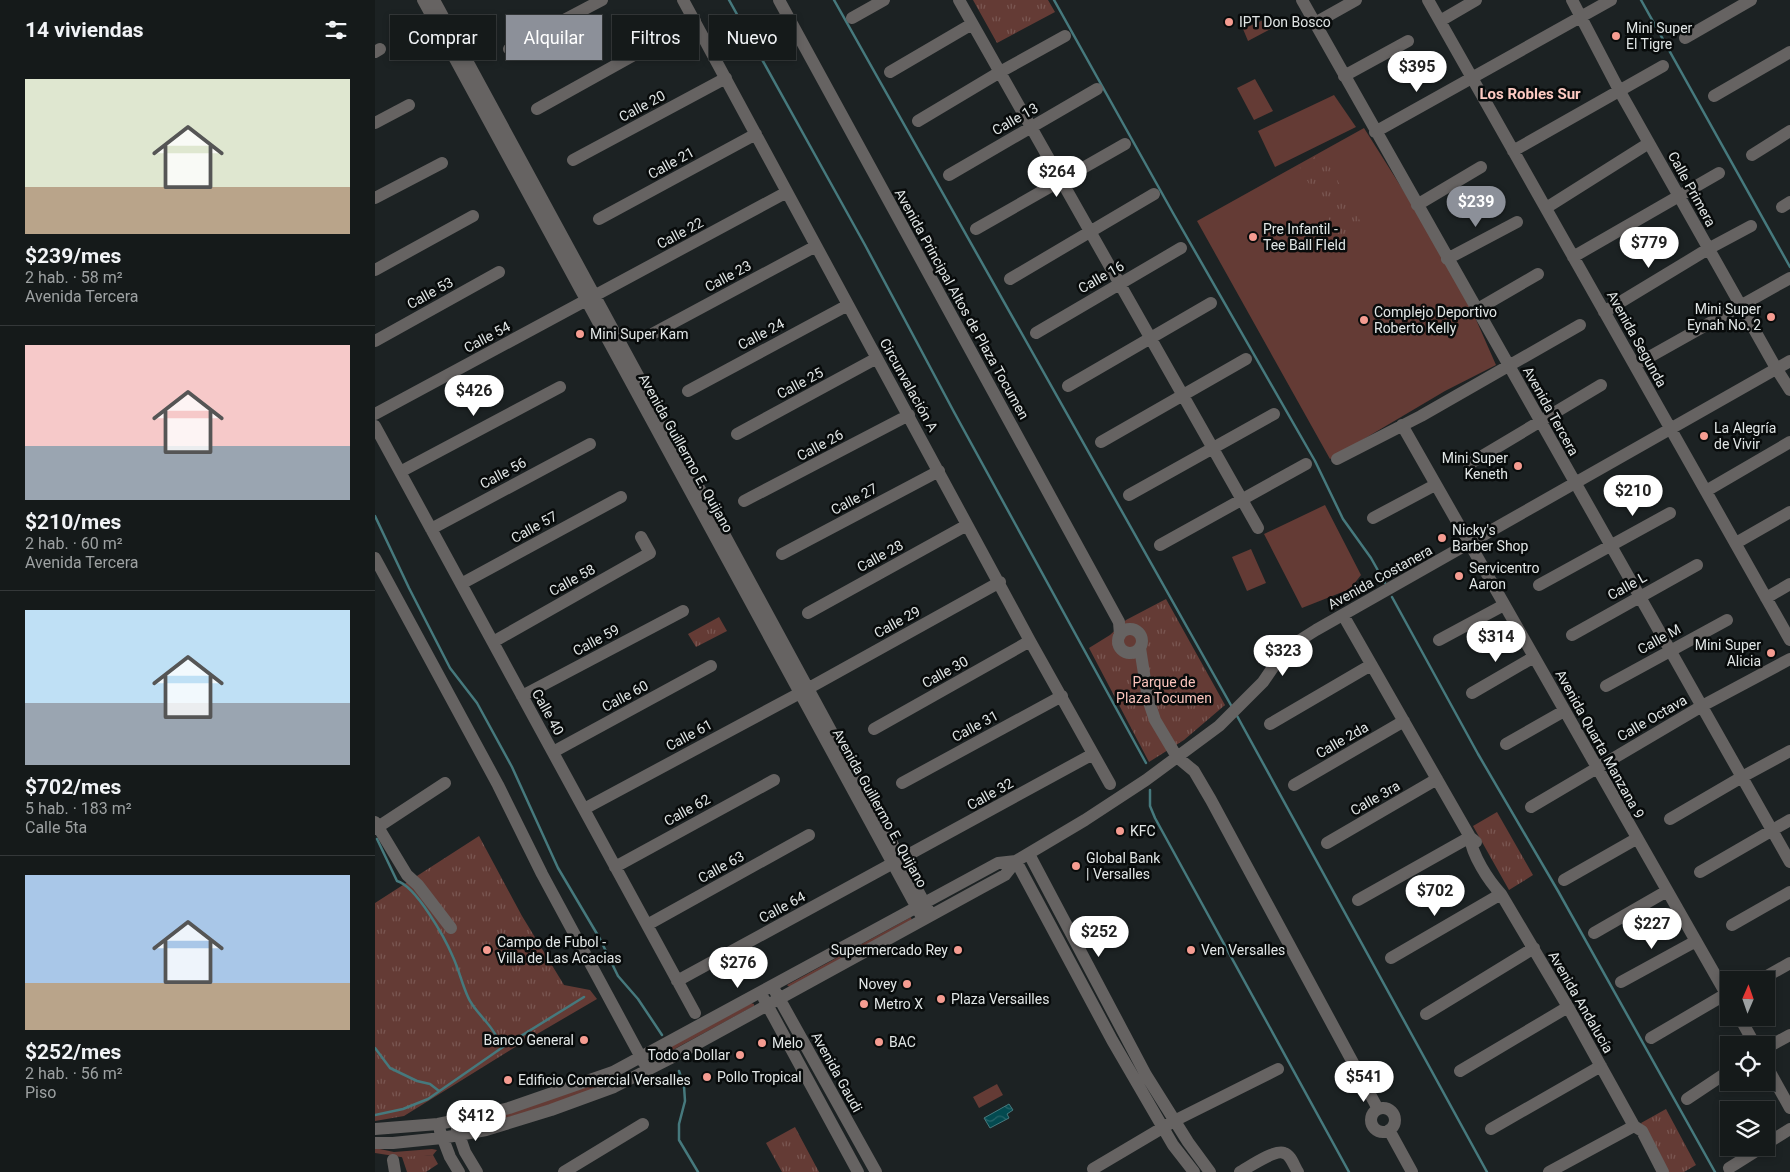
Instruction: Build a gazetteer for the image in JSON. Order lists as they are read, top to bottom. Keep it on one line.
{"streets":{"street":["Calle 20","Calle 13","Calle 21","Calle Primera","Calle 22","Calle 23","Calle 16","Calle 53","Avenida Principal Altos de Plaza Tocumen","Calle 24","Calle 54","Avenida Segunda","Calle 25","Circunvalación A","Avenida Tercera","Calle 26","Avenida Guillermo E. Quijano","Calle 56","Calle 27","Calle 57","Calle 28","Avenida Costanera","Calle 58","Calle L","Calle 29","Calle M","Calle 59","Calle 30","Calle 60","Calle 40","Calle Octava","Calle 31","Calle 61","Calle 2da","Avenida Quarta Manzana 9","Calle 32","Calle 3ra","Calle 62","Calle 63","Calle 64","Avenida Andalucía","Avenida Gaudi"]},"crossings":[["Calle 20","Circunvalación A"],["Calle 21","Circunvalación A"],["Calle Primera","Avenida Costanera"],["Calle 22","Calle 54"],["Calle 22","Circunvalación A"],["Calle 22","Avenida Guillermo E. Quijano"],["Calle 23","Circunvalación A"],["Calle 24","Circunvalación A"],["Calle 54","Avenida Guillermo E. Quijano"],["Avenida Segunda","Avenida Costanera"],["Calle 25","Circunvalación A"],["Circunvalación A","Calle 26"],["Circunvalación A","Calle 27"],["Circunvalación A","Calle 28"],["Circunvalación A","Calle 29"],["Circunvalación A","Calle 30"],["Circunvalación A","Calle 31"],["Circunvalación A","Calle 32"],["Avenida Tercera","Avenida Costanera"],["Avenida Tercera","Calle L"],["Avenida Tercera","Calle M"],["Avenida Tercera","Calle Octava"],["Avenida Guillermo E. Quijano","Avenida Costanera"],["Avenida Guillermo E. Quijano","Calle 29"],["Avenida Guillermo E. Quijano","Calle 61"],["Avenida Guillermo E. Quijano","Calle 32"],["Avenida Guillermo E. Quijano","Calle 64"],["Calle 56","Calle 40"],["Calle 57","Calle 40"],["Avenida Costanera","Avenida Quarta Manzana 9"],["Avenida Costanera","Avenida Andalucía"],["Avenida Costanera","Avenida Gaudi"],["Calle 58","Calle 40"],["Calle 29","Calle 61"],["Calle 59","Calle 40"],["Calle 60","Calle 40"],["Calle 40","Calle 61"],["Calle 40","Calle 62"],["Calle 40","Calle 63"],["Calle 40","Calle 64"],["Calle Octava","Avenida Quarta Manzana 9"],["Calle 2da","Avenida Andalucía"],["Calle 32","Calle 64"],["Calle 3ra","Avenida Andalucía"]],"districts":["Los Robles Sur"],"parks":["Parque de Plaza Tocumen"],"places":["IPT Don Bosco","Mini Super El Tigre","Pre Infantil - Tee Ball FIeld","Mini Super Eynah No. 2","Complejo Deportivo Roberto Kelly","Mini Super Kam","La Alegría de Vivir","Mini Super Keneth","Nicky's Barber Shop","Servicentro Aaron","Mini Super Alicia","KFC","Global Bank | Versalles","Campo de Fubol - Villa de Las Acacias","Supermercado Rey","Ven Versalles","Novey","Plaza Versailles","Metro X","Banco General","BAC","Melo","Todo a Dollar","Pollo Tropical","Edificio Comercial Versalles"],"north":"top","page":{"heading":"14 viviendas","chip":["Comprar","Alquilar","Filtros","Nuevo"],"price":["$395","$264","$239","$779","$426","$210","$314","$323","$702","$227","$252","$276","$541","$412"],"list":[{"name":"$239/mes","note":"2 hab. · 58 m² · Avenida Tercera"},{"name":"$210/mes","note":"2 hab. · 60 m² · Avenida Tercera"},{"name":"$702/mes","note":"5 hab. · 183 m² · Calle 5ta"},{"name":"$252/mes","note":"2 hab. · 56 m² · Piso"}]}}
